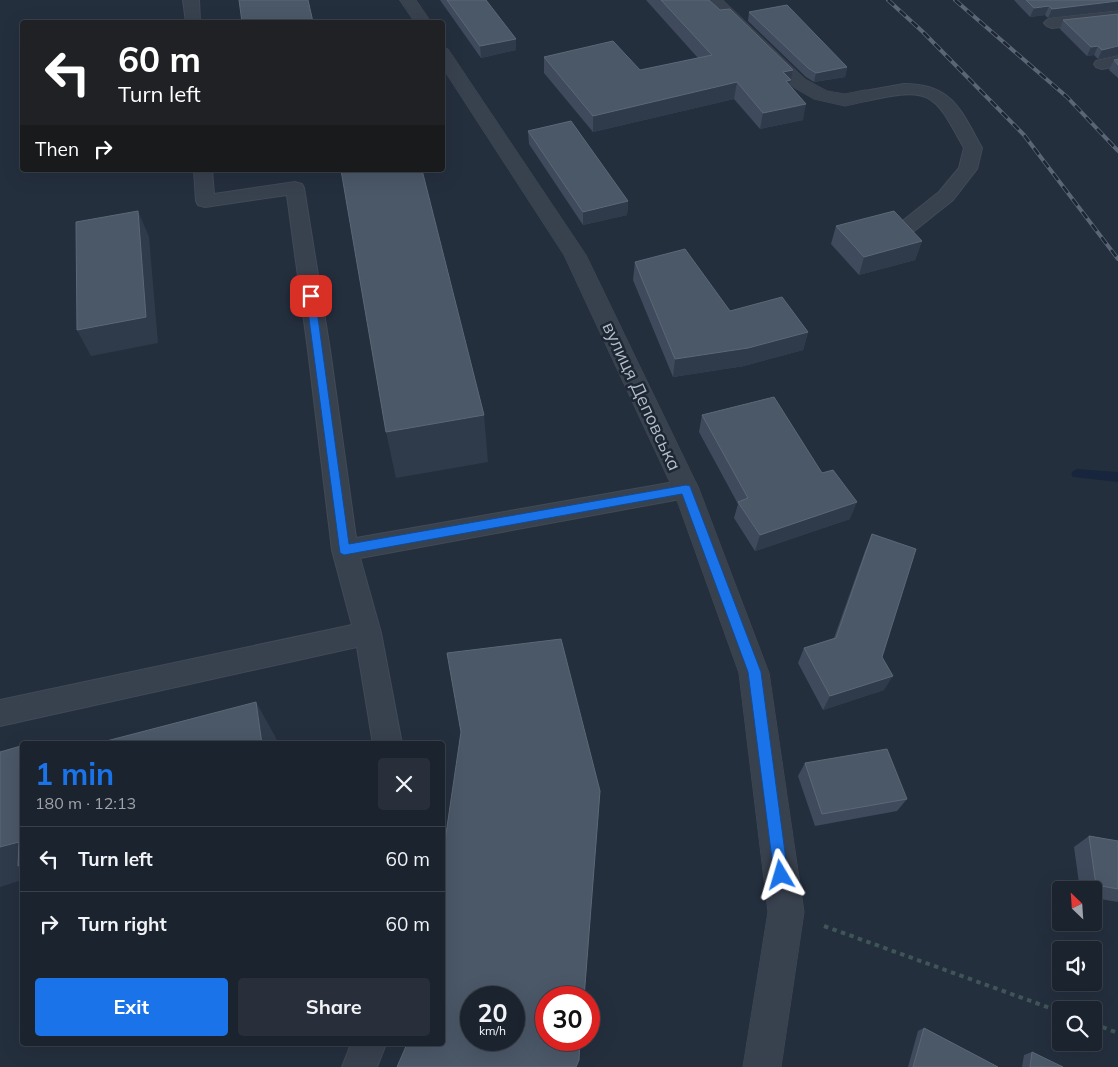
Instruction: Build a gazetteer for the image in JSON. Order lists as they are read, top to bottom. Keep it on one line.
{"streets":{"street":["вулиця Деповська"]},"north":"top left","page":{"turn":["60 m","Turn left"],"then":"Then","heading":["1 min","180 m · 12:13"],"list":[{"name":"Turn left","value":"60 m"},{"name":"Turn right","value":"60 m"}],"buttons":["Exit","Share"],"speed":"20 km/h","limit":"30"}}
